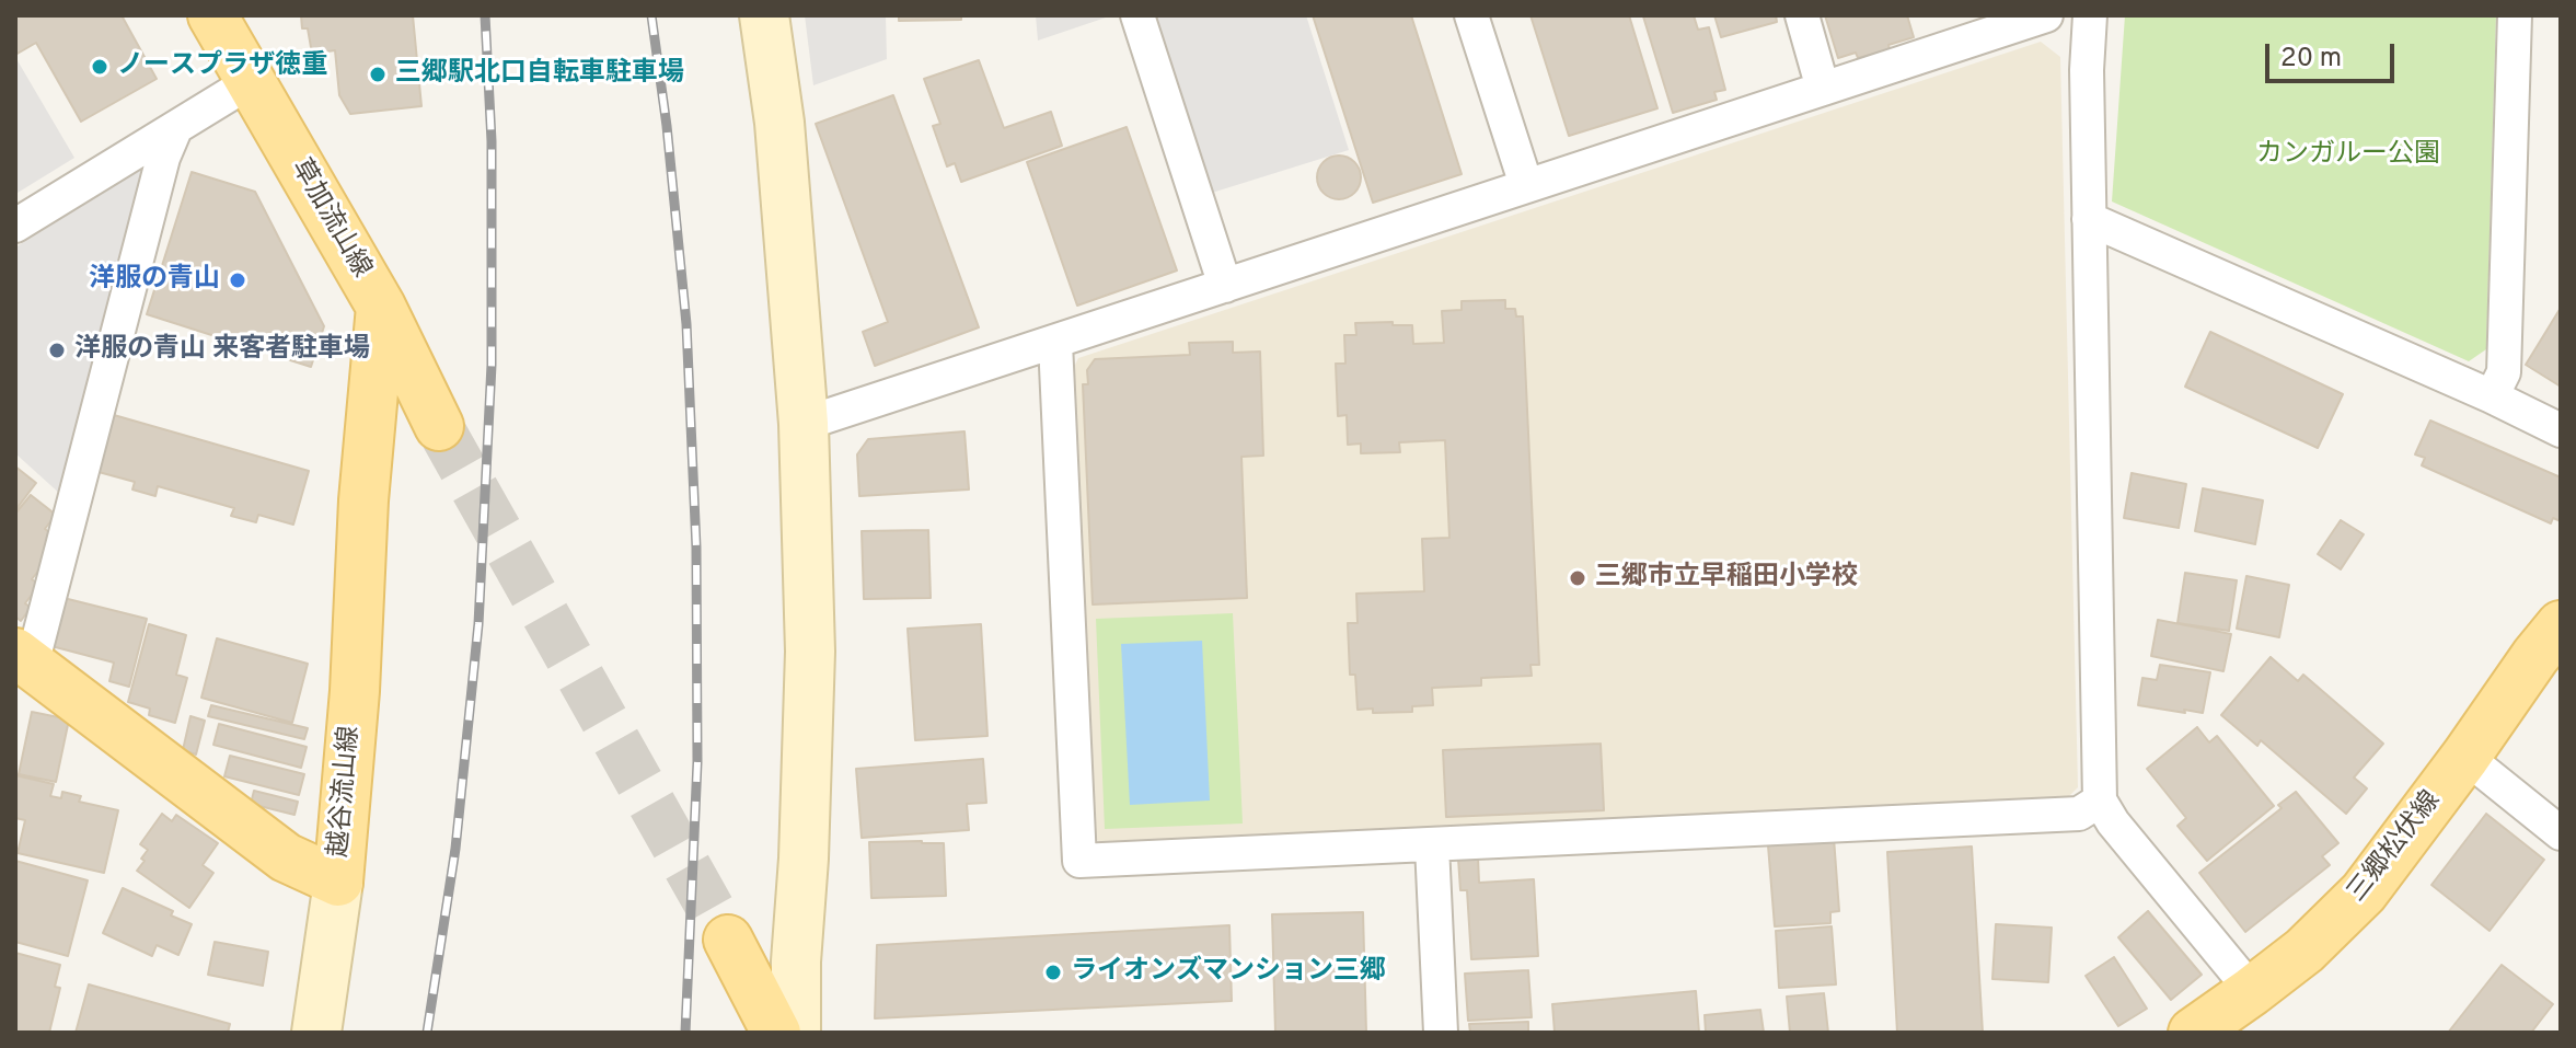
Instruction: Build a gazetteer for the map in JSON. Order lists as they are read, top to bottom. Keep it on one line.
{"streets":{"main road":["草加流山線","越谷流山線","三郷松伏線"]},"crossings":[["草加流山線","越谷流山線"]],"parks":["カンガルー公園"],"places":["ノースプラザ徳重","三郷駅北口自転車駐車場","洋服の青山","洋服の青山 来客者駐車場","三郷市立早稲田小学校","ライオンズマンション三郷"],"scale_bar":"20 m"}
